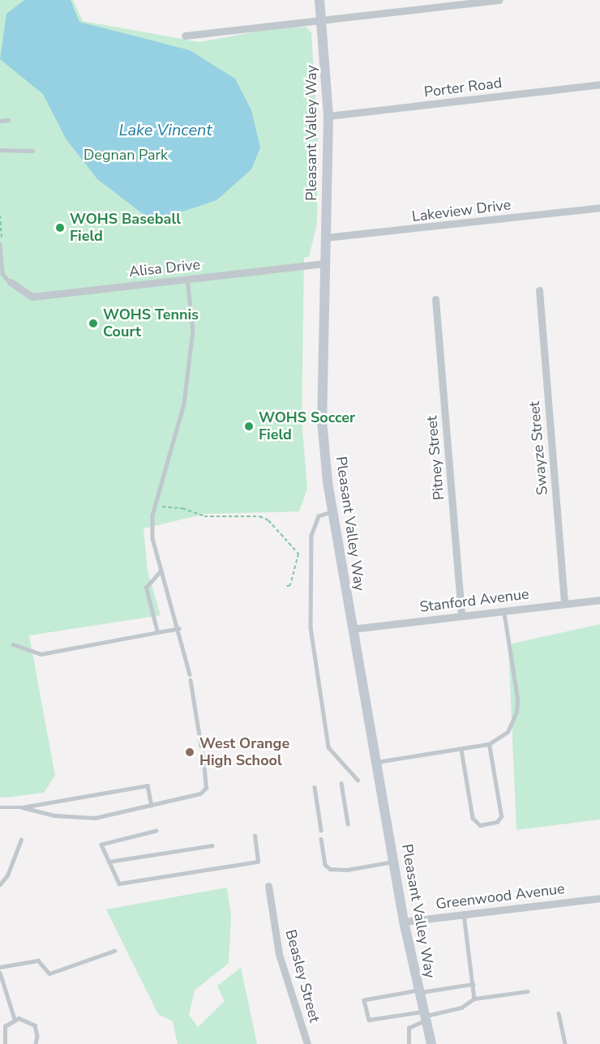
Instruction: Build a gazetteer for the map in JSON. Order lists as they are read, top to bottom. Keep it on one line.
{"streets":{"main road":["Pleasant Valley Way"],"street":["Porter Road","Lakeview Drive","Alisa Drive","Swayze Street","Pitney Street","Stanford Avenue","Greenwood Avenue","Beasley Street"]},"crossings":[["Porter Road","Pleasant Valley Way"],["Pleasant Valley Way","Lakeview Drive"],["Pleasant Valley Way","Alisa Drive"],["Pleasant Valley Way","Stanford Avenue"],["Pleasant Valley Way","Greenwood Avenue"],["Swayze Street","Stanford Avenue"],["Pitney Street","Stanford Avenue"]],"water":["Lake Vincent"],"parks":["Degnan Park"],"places":["WOHS Baseball Field","WOHS Tennis Court","WOHS Soccer Field","West Orange High School"]}
